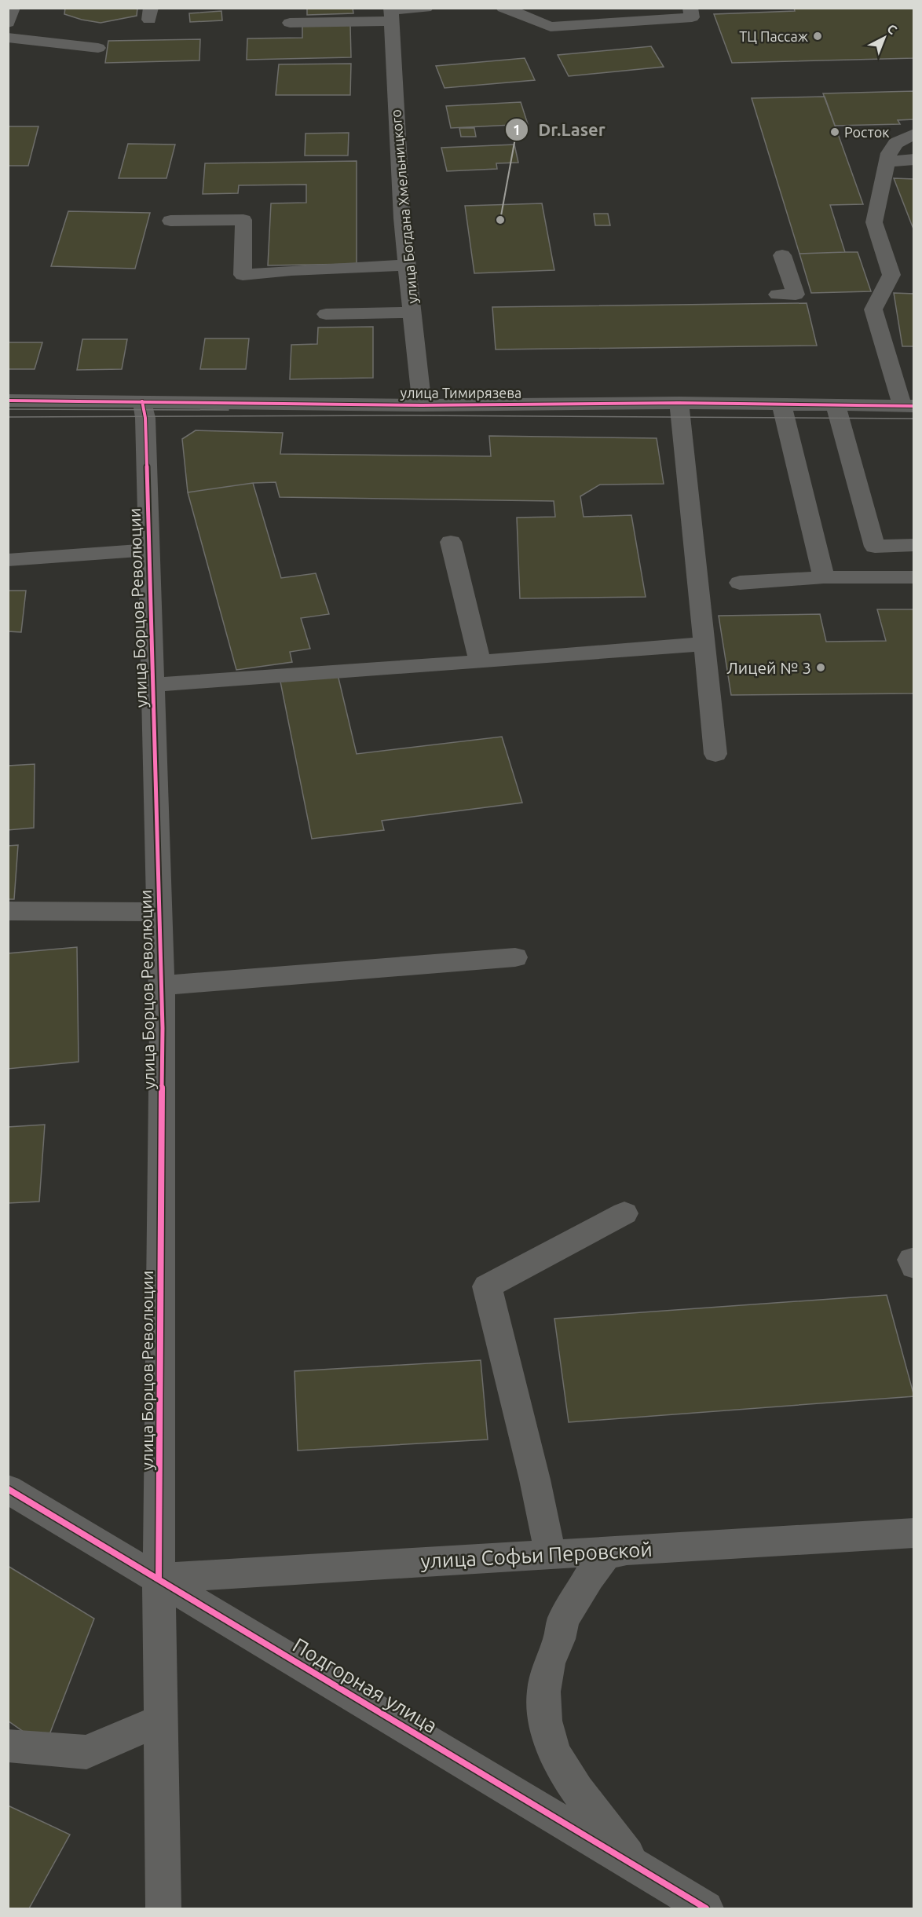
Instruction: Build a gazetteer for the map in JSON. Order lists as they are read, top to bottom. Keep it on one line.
{"streets":{"street":["улица Богдана Хмельницкого","улица Тимирязева","улица Борцов Революции","улица Софьи Перовской","Подгорная улица"]},"crossings":[["улица Богдана Хмельницкого","улица Тимирязева"],["улица Тимирязева","улица Борцов Революции"],["улица Борцов Революции","улица Софьи Перовской"],["улица Борцов Революции","Подгорная улица"],["улица Софьи Перовской","Подгорная улица"]],"places":["ТЦ Пассаж","Росток","Dr.Laser","Лицей № 3"],"north":"top right"}
